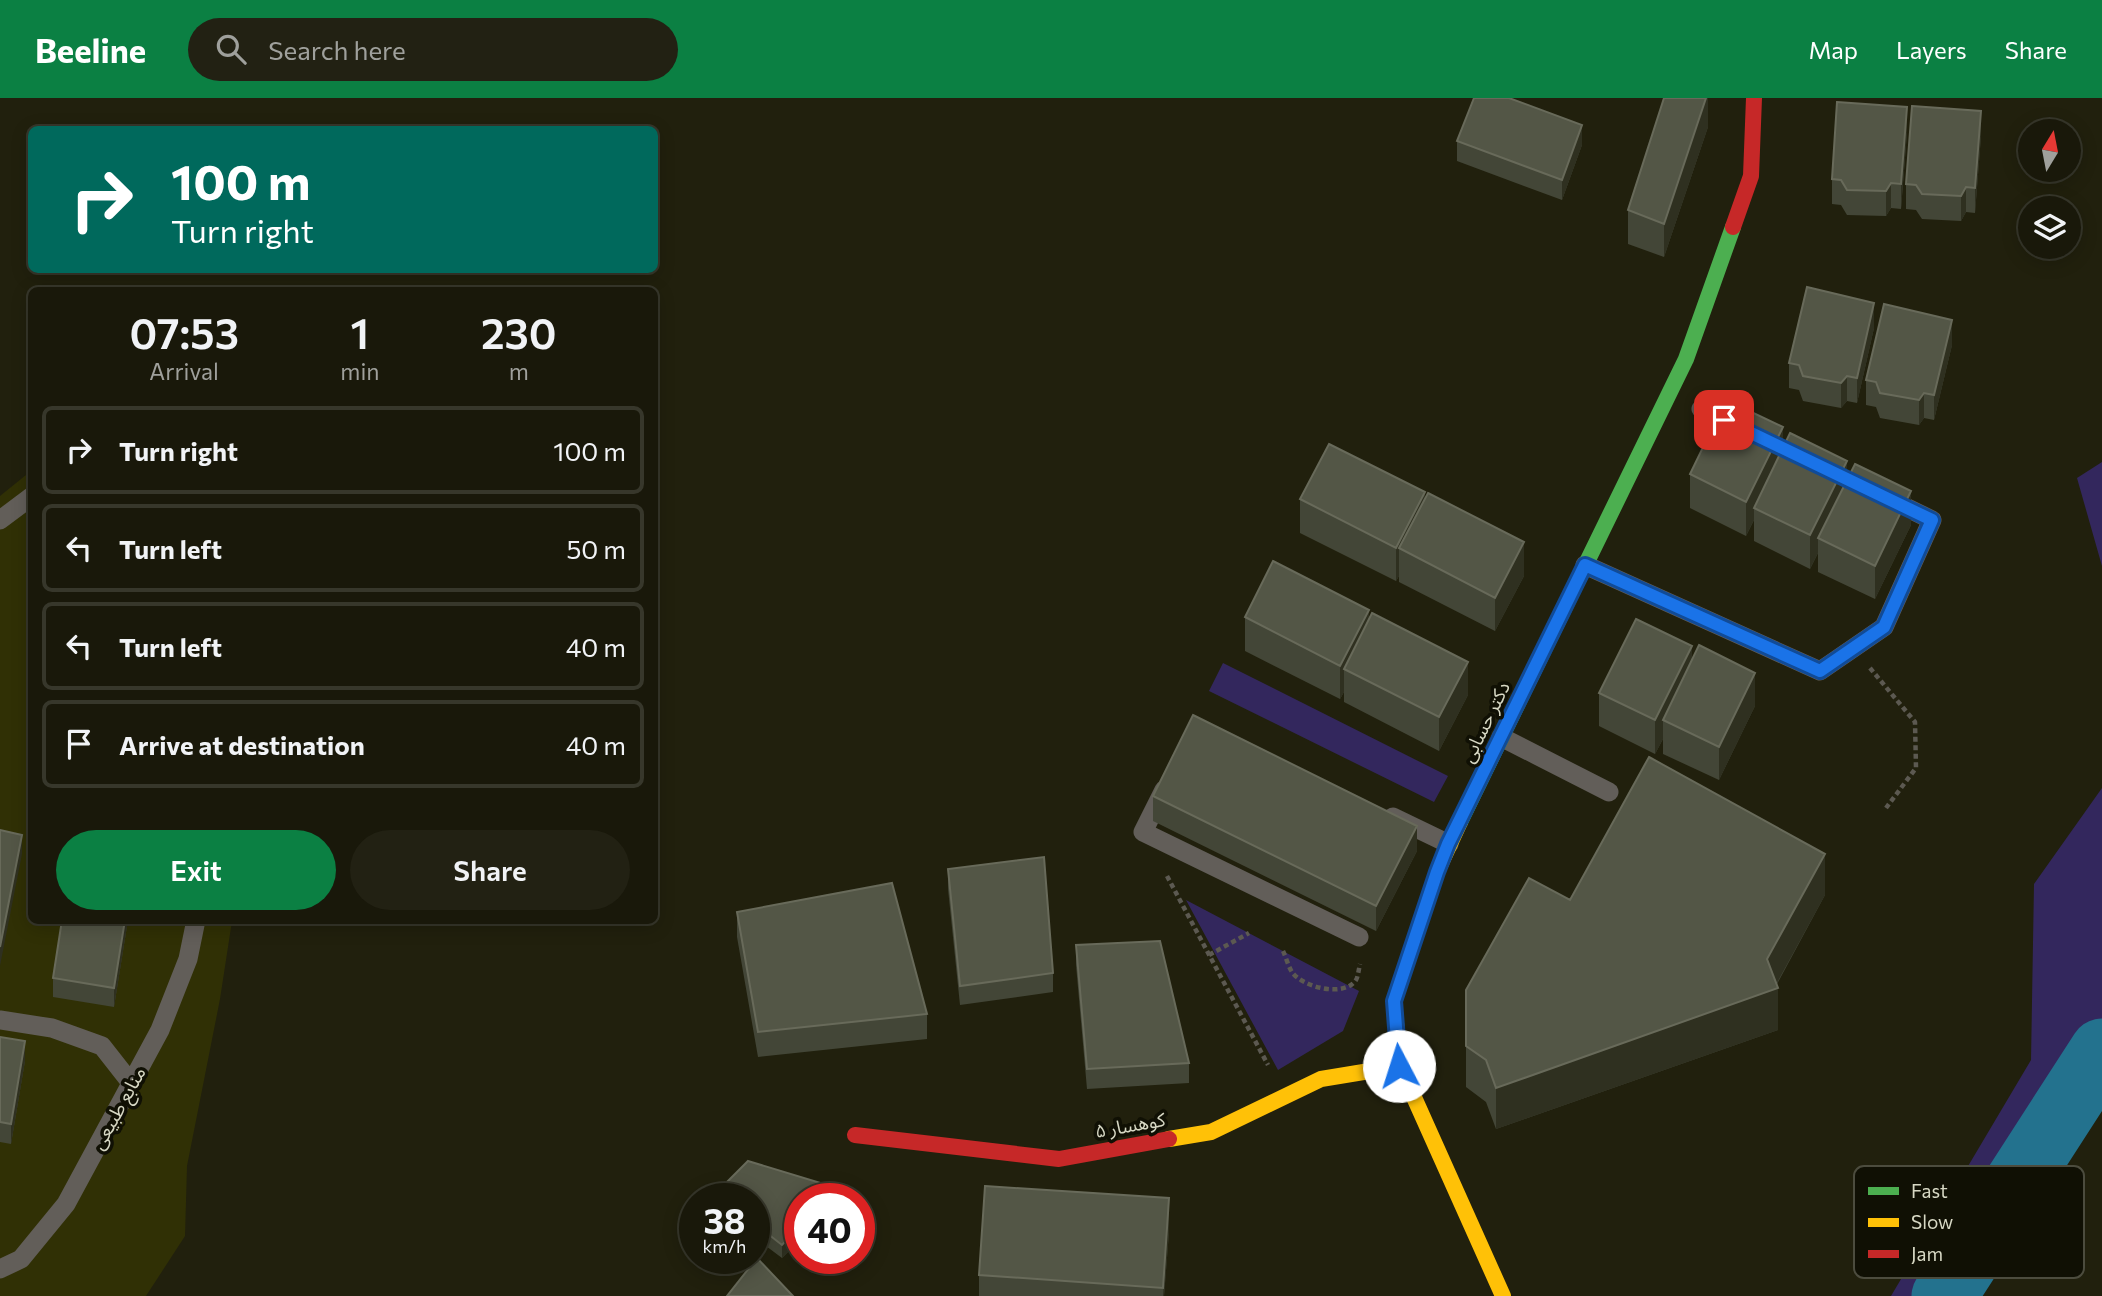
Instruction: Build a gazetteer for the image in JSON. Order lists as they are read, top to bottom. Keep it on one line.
{"streets":{"street":["دکتر حسابی","کوهسار ۵"],"lane":["منابع طبیعی"]},"crossings":[["دکتر حسابی","کوهسار ۵"]],"legend":["Fast","Slow","Jam"],"north":"top","page":{"header":"Beeline","search":"Search here","nav":["Map","Layers","Share"],"turn":["100 m","Turn right"],"eta":["07:53","Arrival","1","min","230","m"],"list":[{"name":"Turn right","value":"100 m"},{"name":"Turn left","value":"50 m"},{"name":"Turn left","value":"40 m"},{"name":"Arrive at destination","value":"40 m"}],"buttons":["Exit","Share"],"speed":"38 km/h","limit":"40"}}
